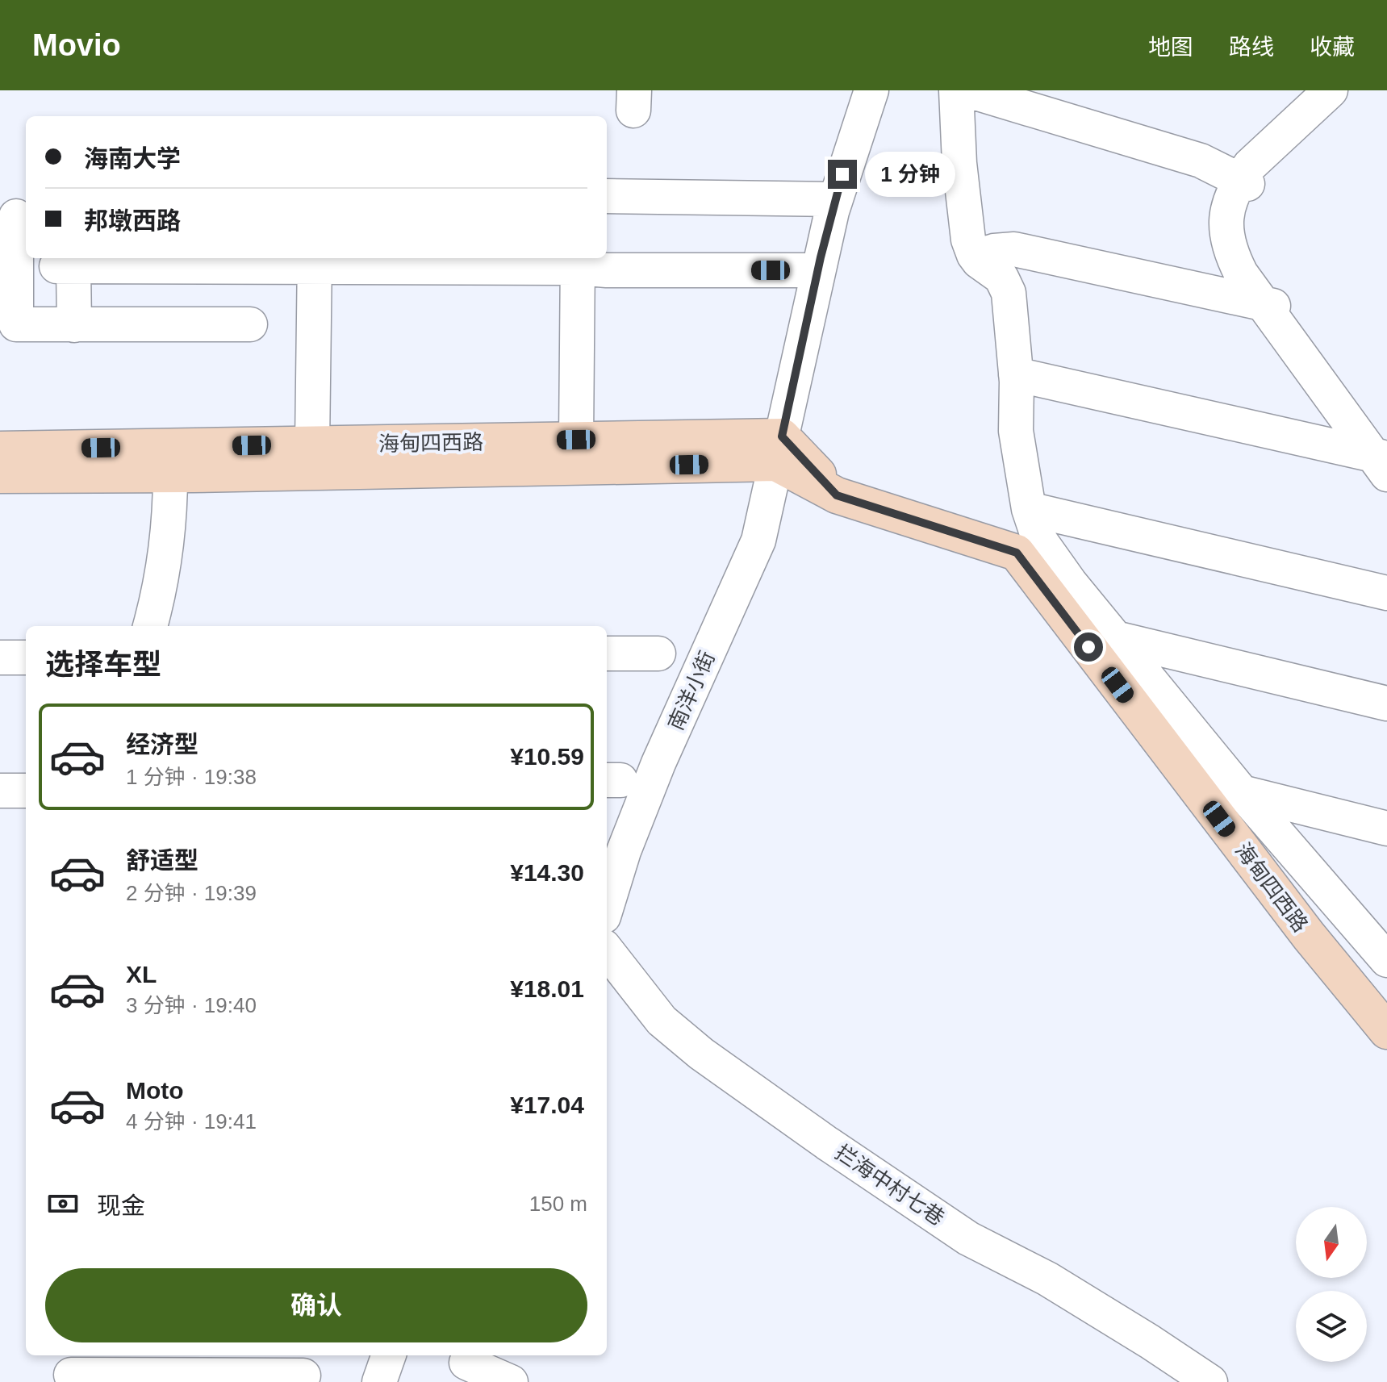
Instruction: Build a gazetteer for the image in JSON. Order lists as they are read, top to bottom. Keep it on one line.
{"streets":{"street":["海甸四西路","南洋小街","拦海中村七巷"]},"crossings":[["海甸四西路","南洋小街"]],"north":"bottom","page":{"header":"Movio","nav":["地图","路线","收藏"],"banner":["海南大学","邦墩西路"],"bubble":"1 分钟","heading":"选择车型","list":[{"name":"经济型","note":"1 分钟 · 19:38","value":"¥10.59"},{"name":"舒适型","note":"2 分钟 · 19:39","value":"¥14.30"},{"name":"XL","note":"3 分钟 · 19:40","value":"¥18.01"},{"name":"Moto","note":"4 分钟 · 19:41","value":"¥17.04"}],"pay":["现金","150 m"],"buttons":"确认"}}
